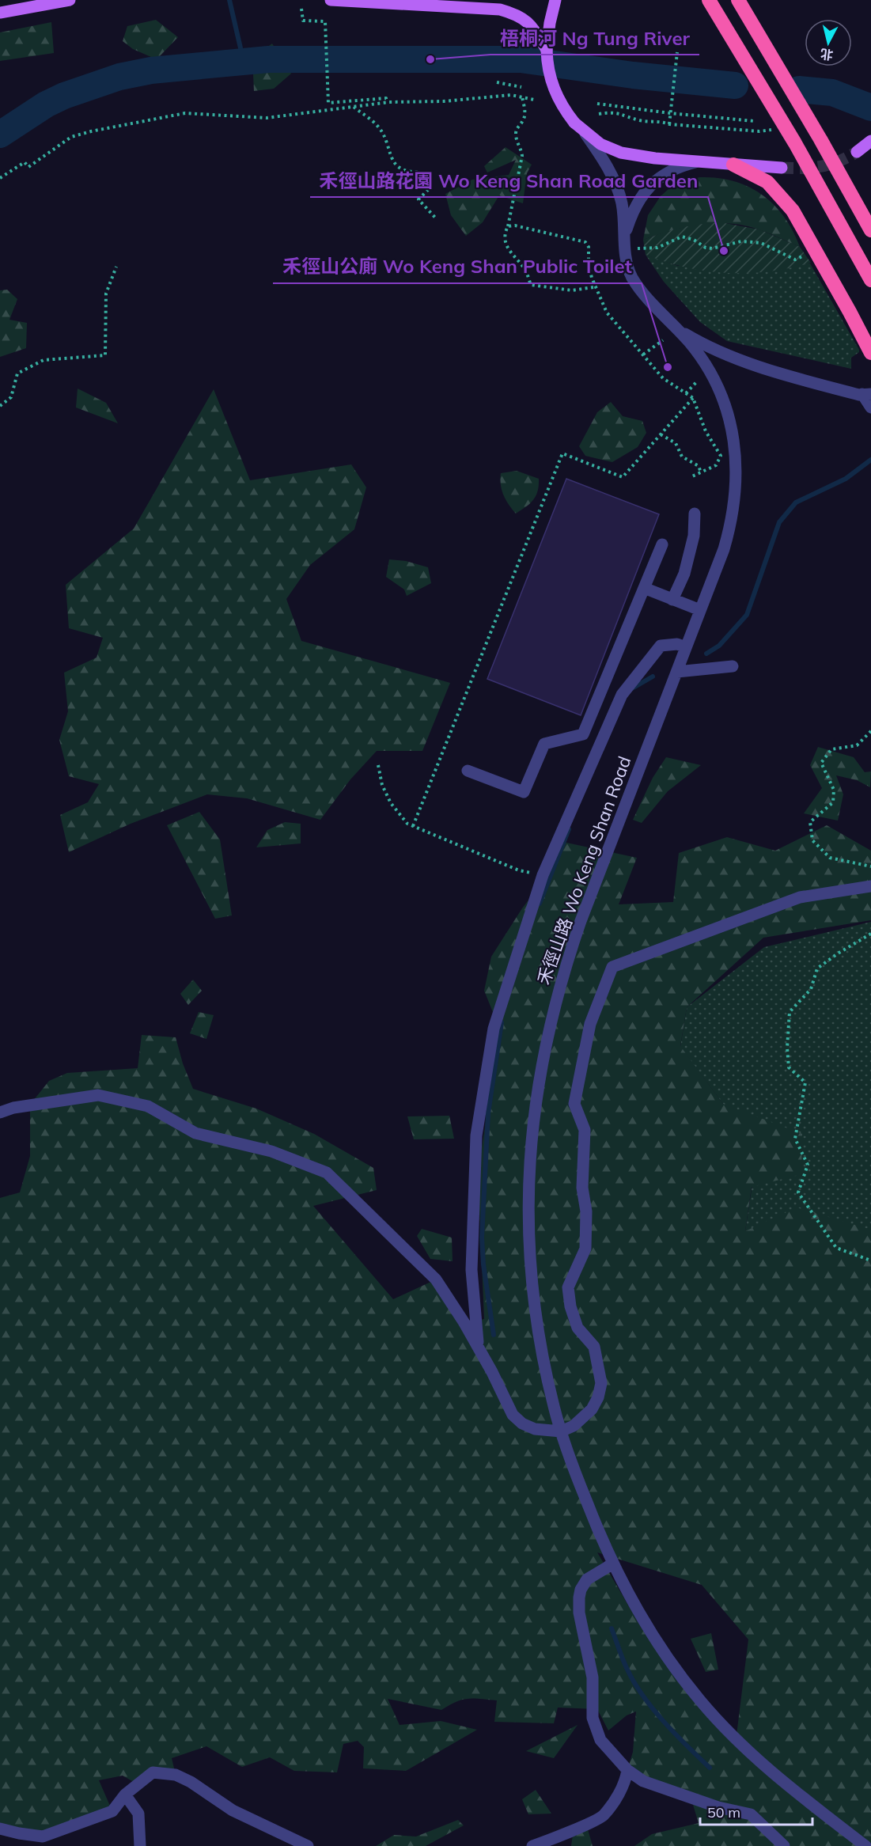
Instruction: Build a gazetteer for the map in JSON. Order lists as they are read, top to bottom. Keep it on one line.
{"streets":{"street":["禾徑山路 Wo Keng Shan Road"]},"places":["梧桐河 Ng Tung River","禾徑山路花園 Wo Keng Shan Road Garden","禾徑山公廁 Wo Keng Shan Public Toilet"],"scale_bar":"50 m","north":"bottom"}
